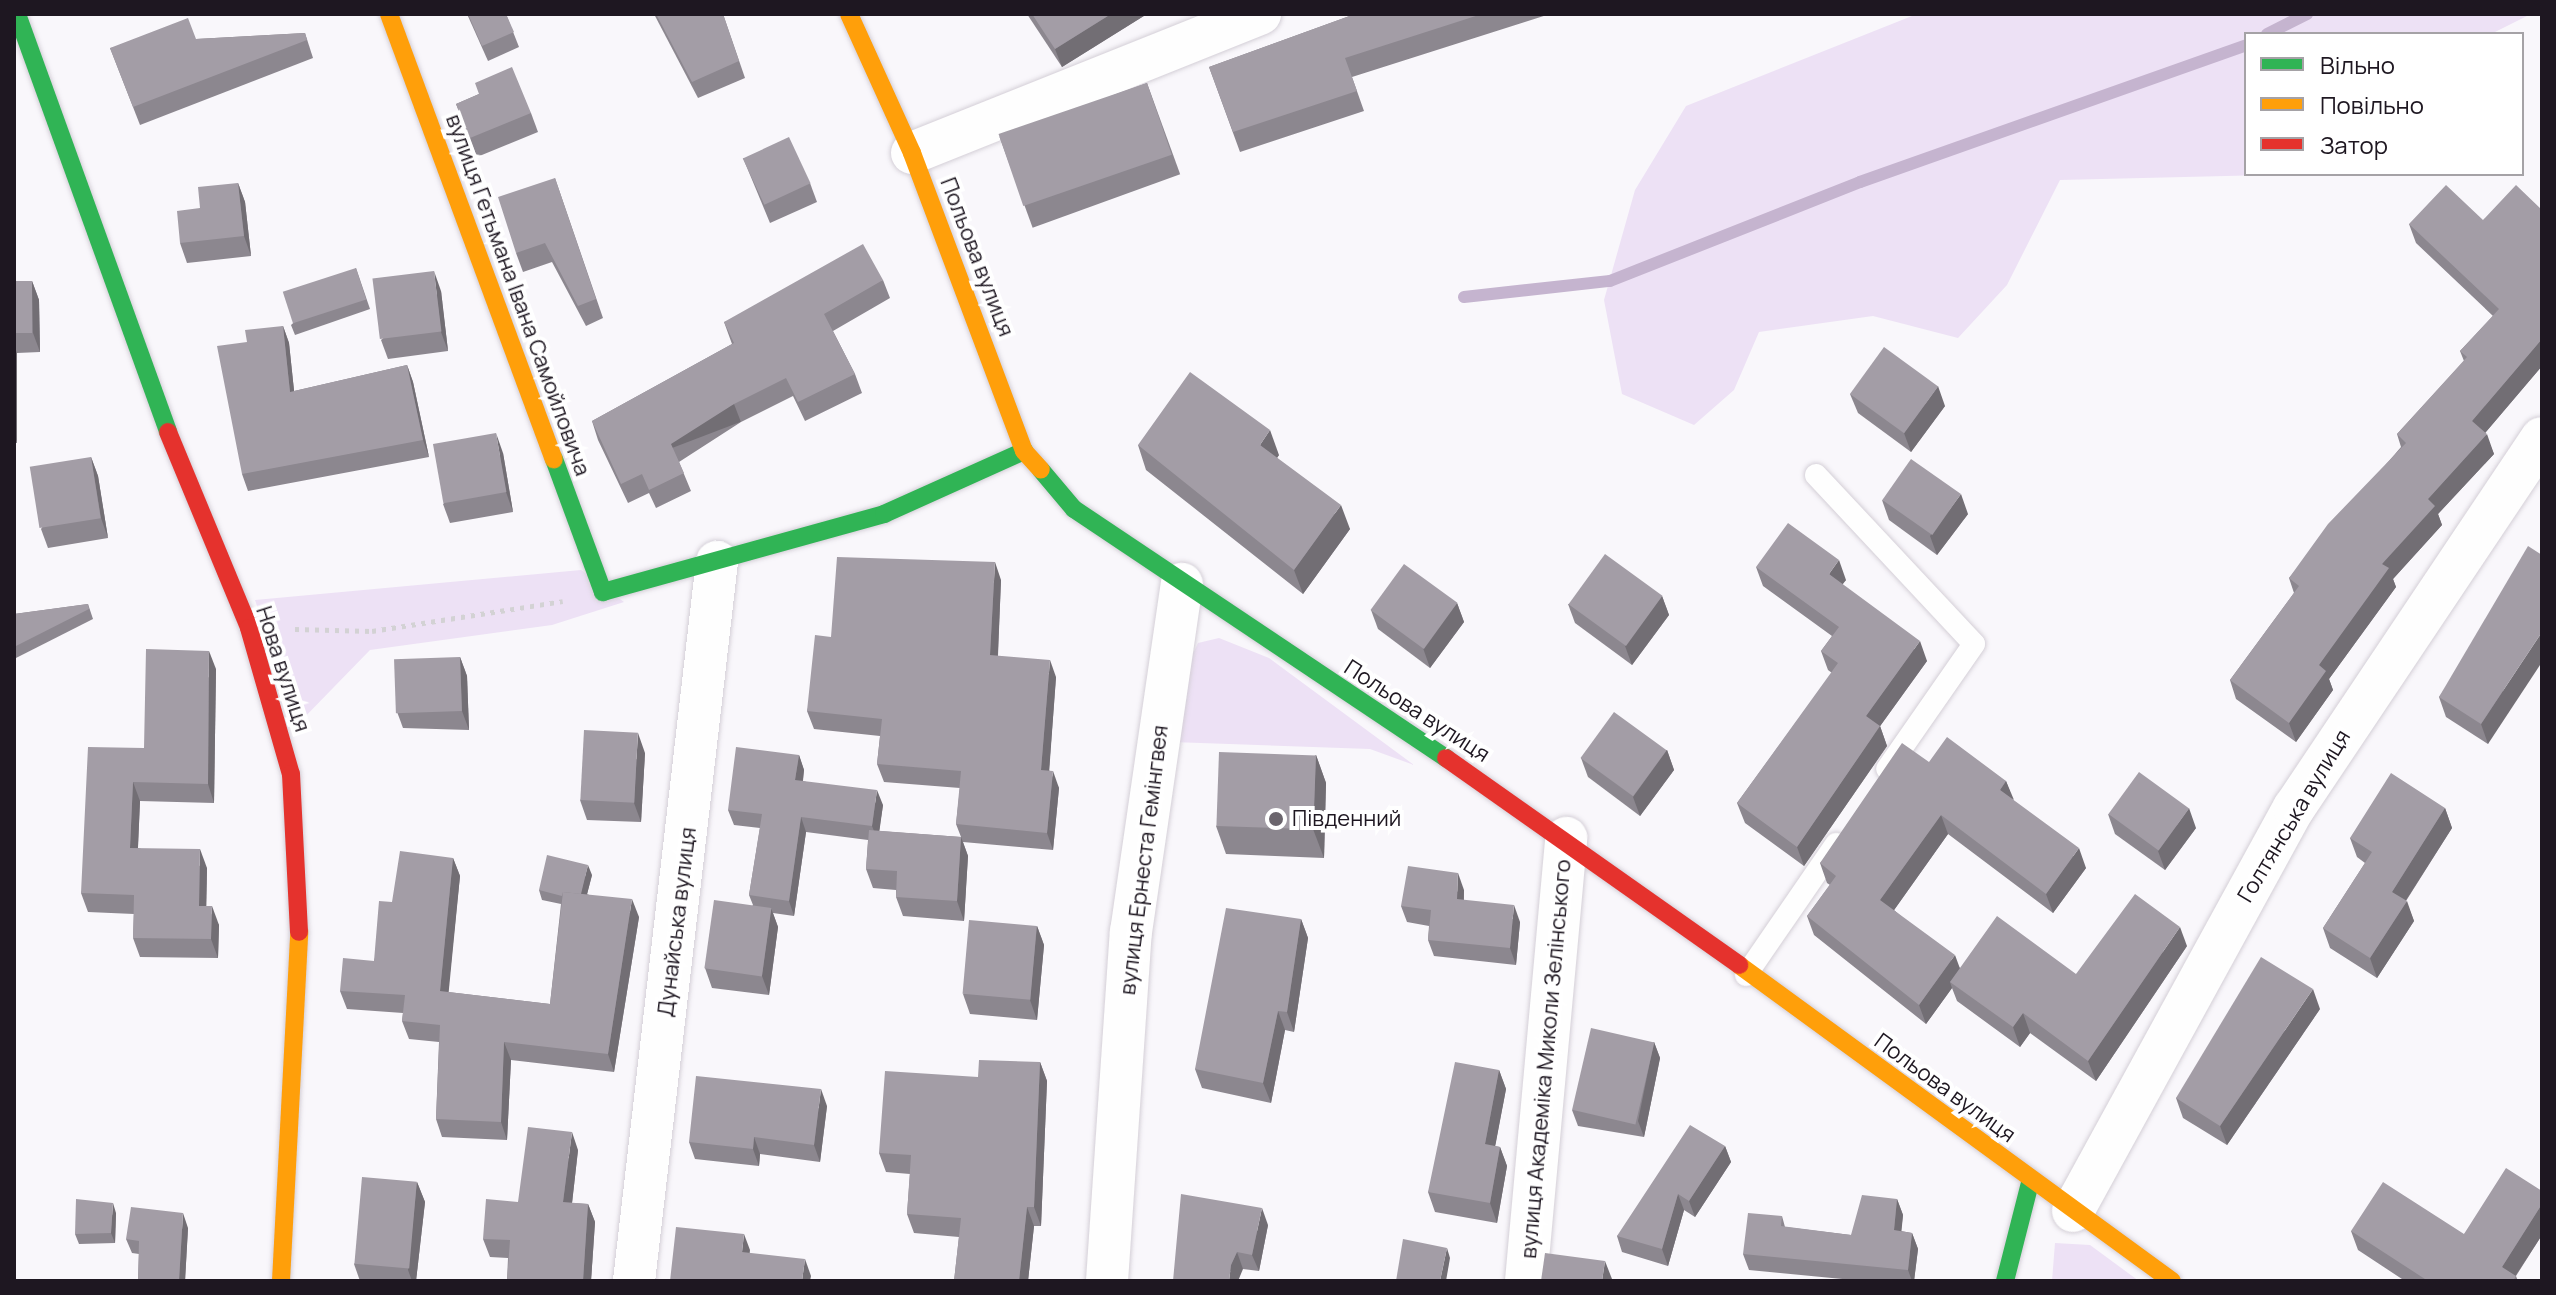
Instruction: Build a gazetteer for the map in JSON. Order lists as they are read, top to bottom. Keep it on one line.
{"streets":{"street":["Польова вулиця","вулиця Гетьмана Івана Самойловича","Нова вулиця","Голтянська вулиця","вулиця Ернеста Гемінгвея","Дунайська вулиця","вулиця Академіка Миколи Зелінського"]},"crossings":[["Польова вулиця","Голтянська вулиця"],["Польова вулиця","вулиця Ернеста Гемінгвея"],["Польова вулиця","вулиця Академіка Миколи Зелінського"]],"places":["Південний"],"legend":["Вільно","Повільно","Затор"]}
